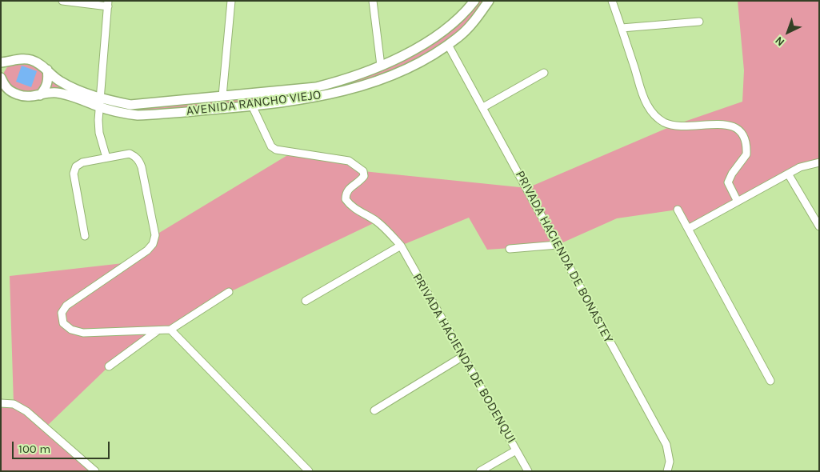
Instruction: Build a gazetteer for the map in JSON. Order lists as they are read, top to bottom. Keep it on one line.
{"streets":{"street":["AVENIDA RANCHO VIEJO","PRIVADA HACIENDA DE BONASTEY","PRIVADA HACIENDA DE BODENQUI"]},"crossings":[["AVENIDA RANCHO VIEJO","PRIVADA HACIENDA DE BONASTEY"],["AVENIDA RANCHO VIEJO","PRIVADA HACIENDA DE BODENQUI"]],"scale_bar":"100 m","north":"bottom left"}
